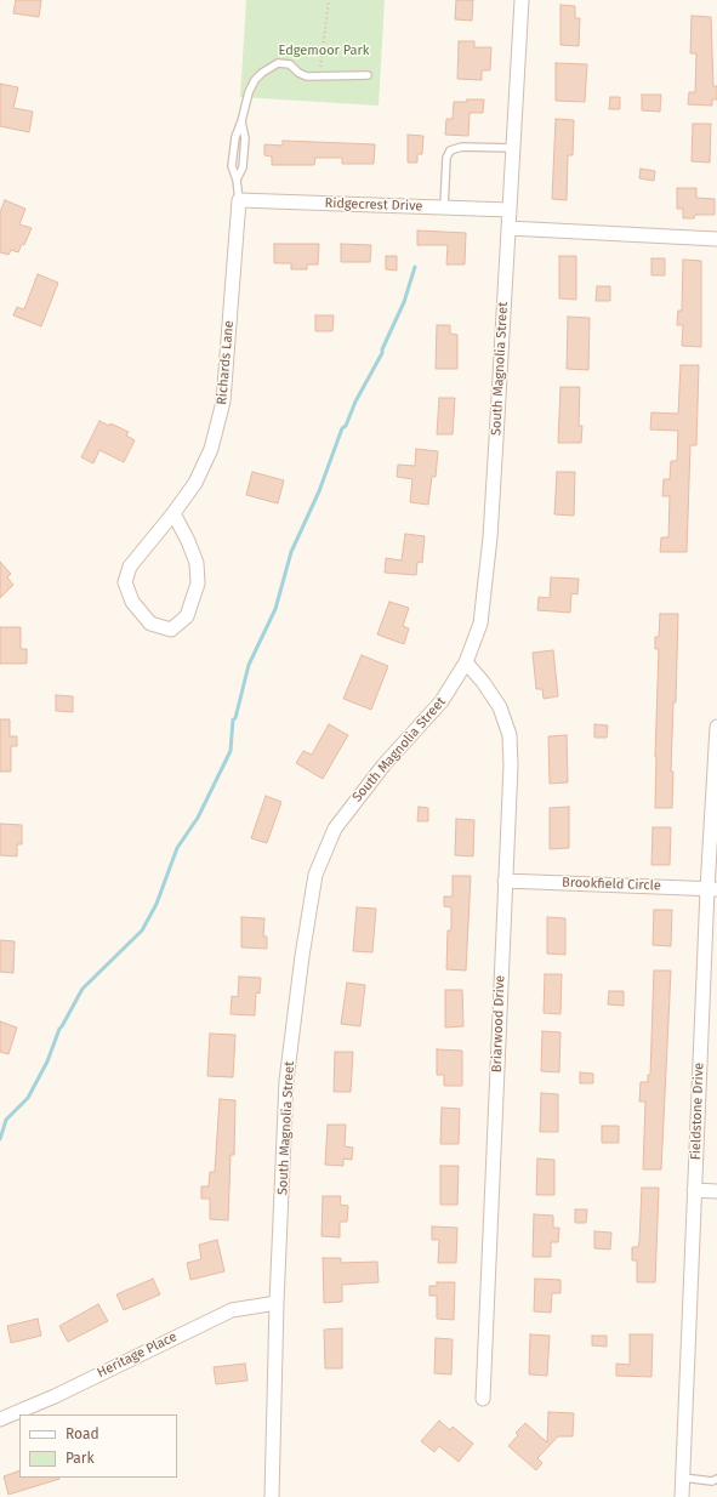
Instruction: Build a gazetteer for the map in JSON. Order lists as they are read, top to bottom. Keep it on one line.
{"streets":{"street":["Ridgecrest Drive","Richards Lane","South Magnolia Street","Brookfield Circle","Briarwood Drive","Fieldstone Drive","Heritage Place"]},"crossings":[["Ridgecrest Drive","Richards Lane"],["Ridgecrest Drive","South Magnolia Street"],["South Magnolia Street","Briarwood Drive"],["South Magnolia Street","Heritage Place"],["Brookfield Circle","Briarwood Drive"],["Brookfield Circle","Fieldstone Drive"]],"parks":["Edgemoor Park"],"legend":["Road","Park"]}
